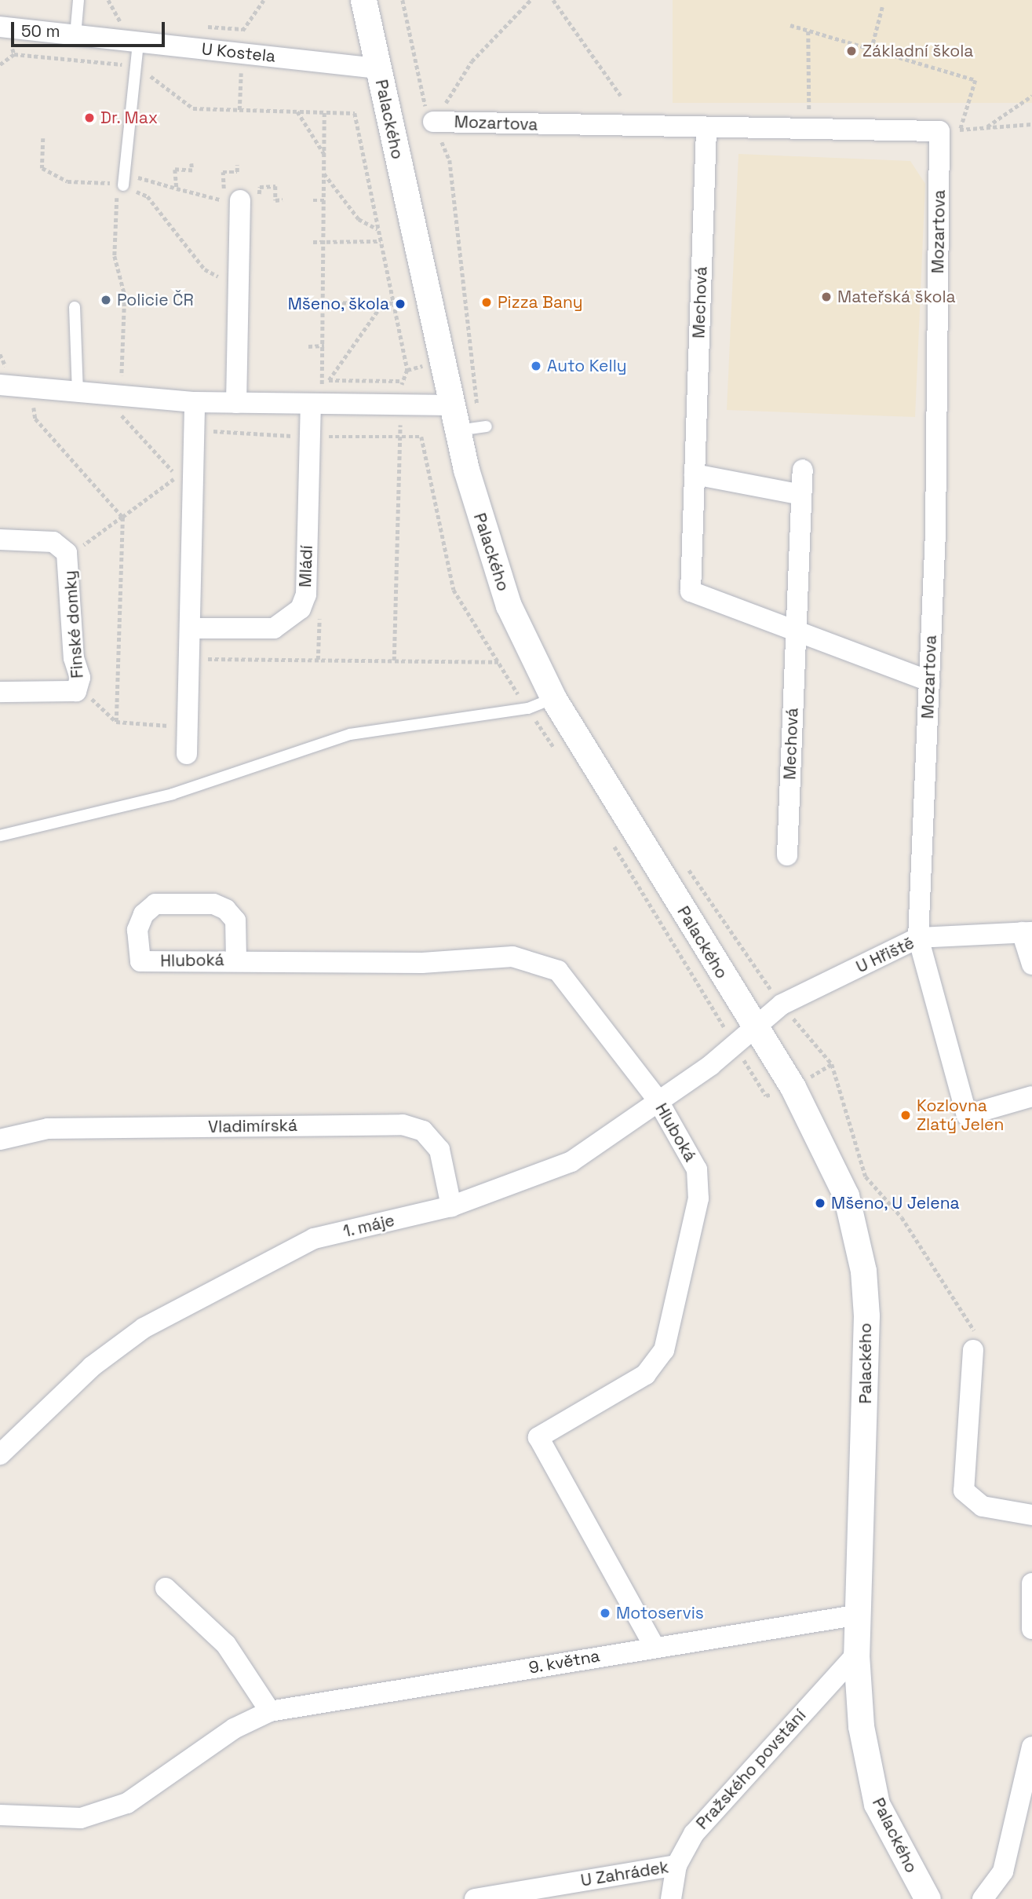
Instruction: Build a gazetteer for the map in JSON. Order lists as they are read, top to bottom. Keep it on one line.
{"streets":{"street":["U Kostela","Palackého","Mozartova","Mechová","Mládí","Finské domky","U Hřiště","Hluboká","Vladimírská","1. máje","9. května","Pražského povstání","U Zahrádek"]},"crossings":[["U Kostela","Palackého"],["Palackého","U Hřiště"],["Palackého","1. máje"],["Palackého","9. května"],["Palackého","Pražského povstání"],["Mozartova","Mechová"],["Mozartova","U Hřiště"],["U Hřiště","1. máje"],["Hluboká","1. máje"],["Hluboká","9. května"],["Vladimírská","1. máje"],["Pražského povstání","U Zahrádek"]],"places":["Základní škola","Dr. Max","Mateřská škola","Policie ČR","Pizza Bany","Mšeno, škola","Auto Kelly","Kozlovna Zlatý Jelen","Mšeno, U Jelena","Motoservis"],"scale_bar":"50 m"}
